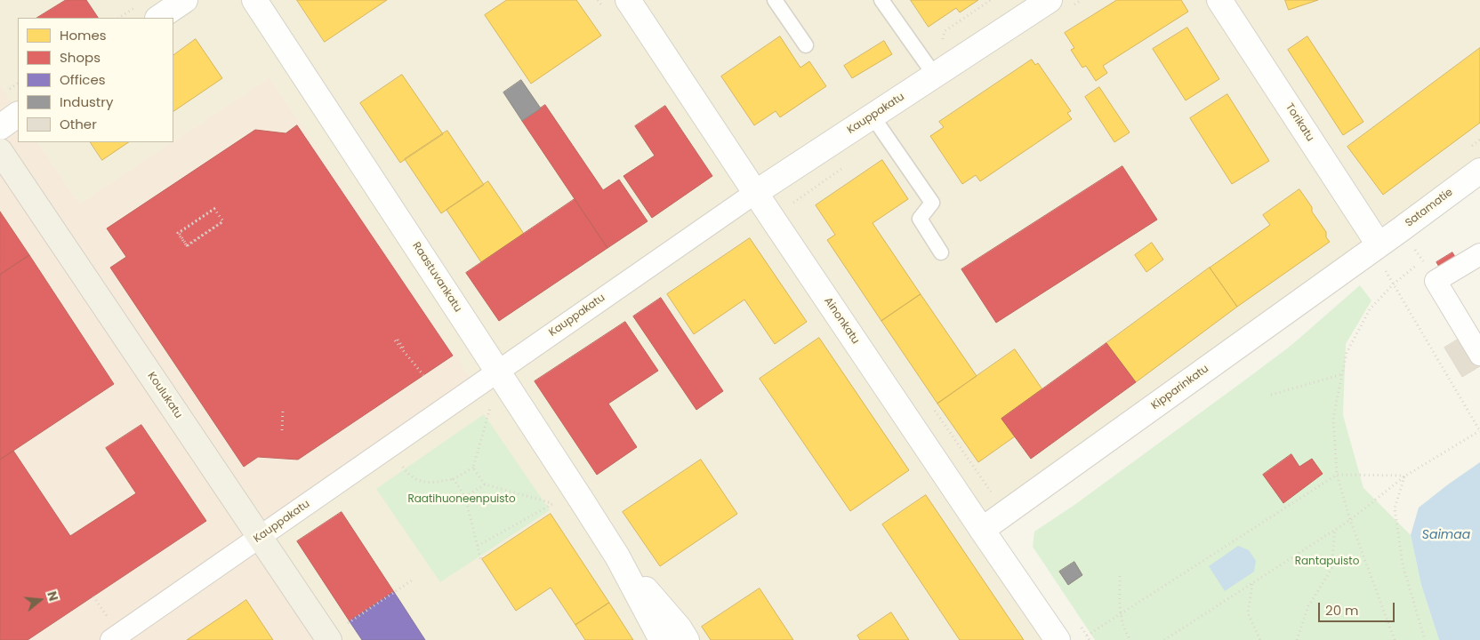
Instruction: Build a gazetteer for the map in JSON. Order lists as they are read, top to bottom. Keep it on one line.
{"streets":{"main road":["Koulukatu"],"street":["Kauppakatu","Torikatu","Satamatie","Raastuvankatu","Ainonkatu","Kipparinkatu"]},"crossings":[["Kauppakatu","Raastuvankatu"],["Kauppakatu","Ainonkatu"],["Kauppakatu","Koulukatu"],["Torikatu","Satamatie"],["Torikatu","Kipparinkatu"],["Satamatie","Kipparinkatu"],["Ainonkatu","Kipparinkatu"]],"water":["Saimaa"],"parks":["Raatihuoneenpuisto","Rantapuisto"],"legend":["Homes","Shops","Offices","Industry","Other"],"scale_bar":"20 m","north":"right"}
